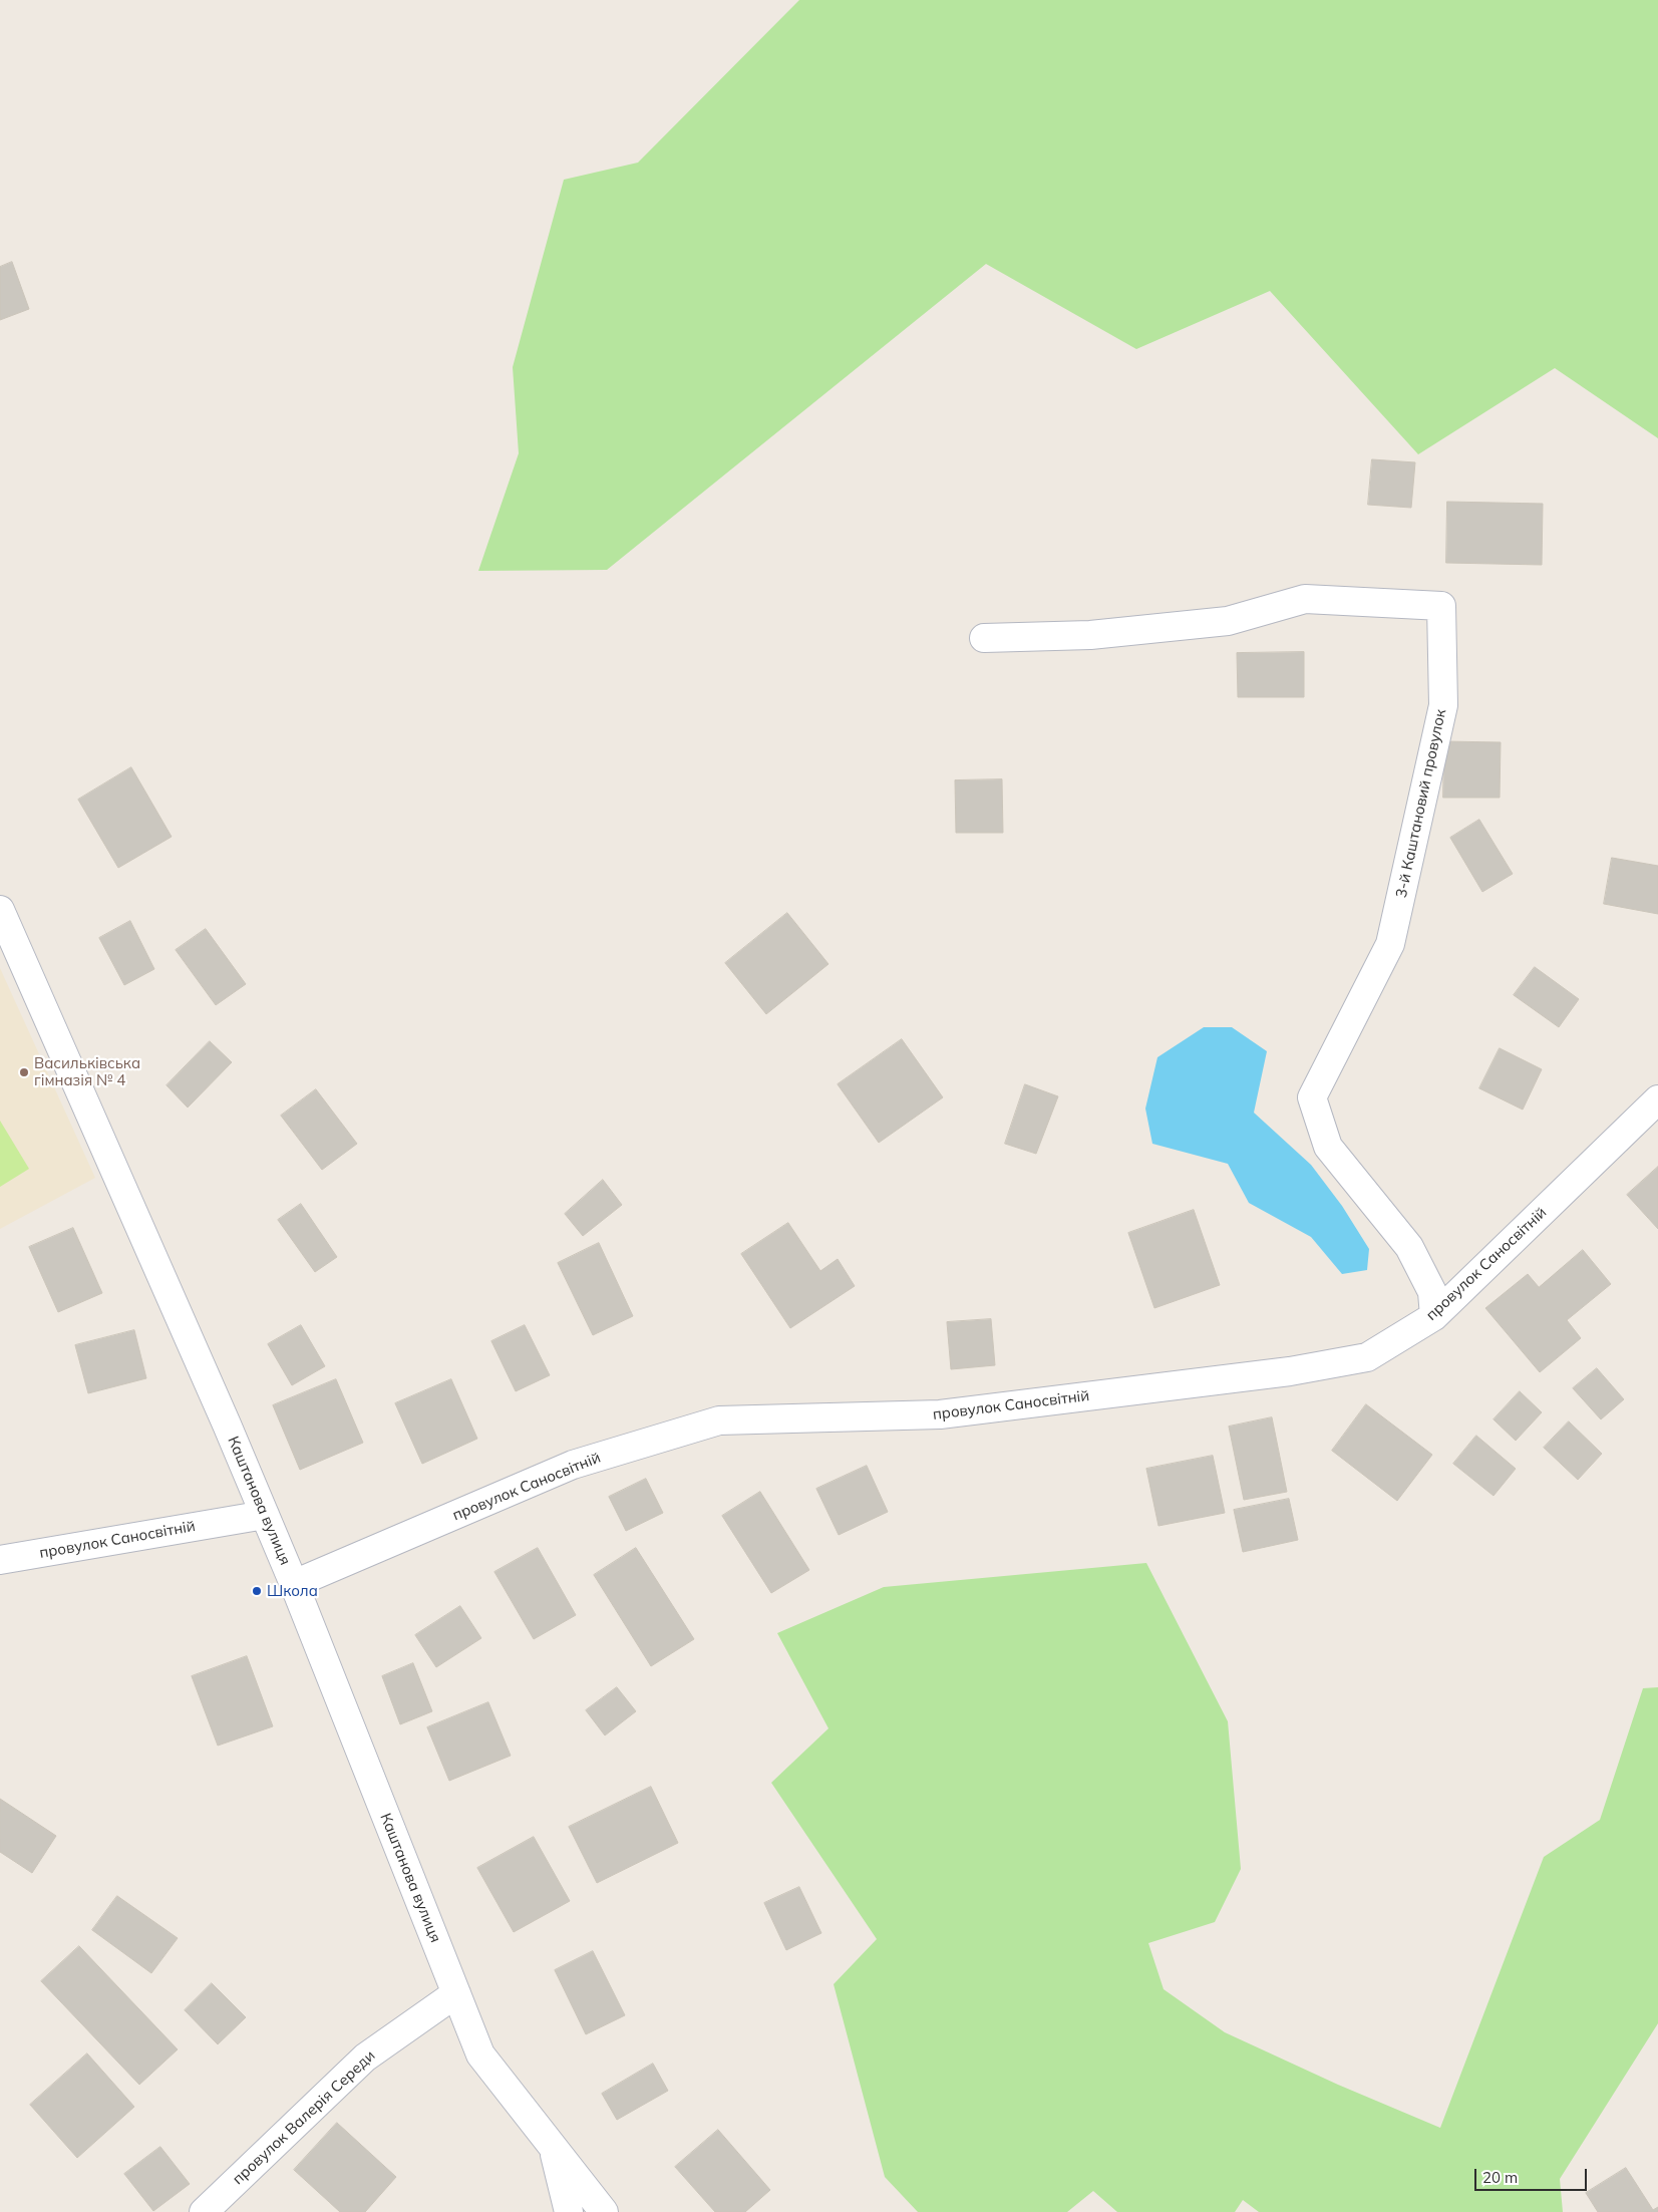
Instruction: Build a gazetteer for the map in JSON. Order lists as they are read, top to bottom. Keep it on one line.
{"streets":{"street":["3-й Каштановий провулок","провулок Саносвітній","Каштанова вулиця","провулок Валерія Середи"]},"crossings":[["3-й Каштановий провулок","провулок Саносвітній"],["провулок Саносвітній","Каштанова вулиця"],["Каштанова вулиця","провулок Валерія Середи"]],"places":["Васильківська гімназія № 4","Школа"],"scale_bar":"20 m"}
